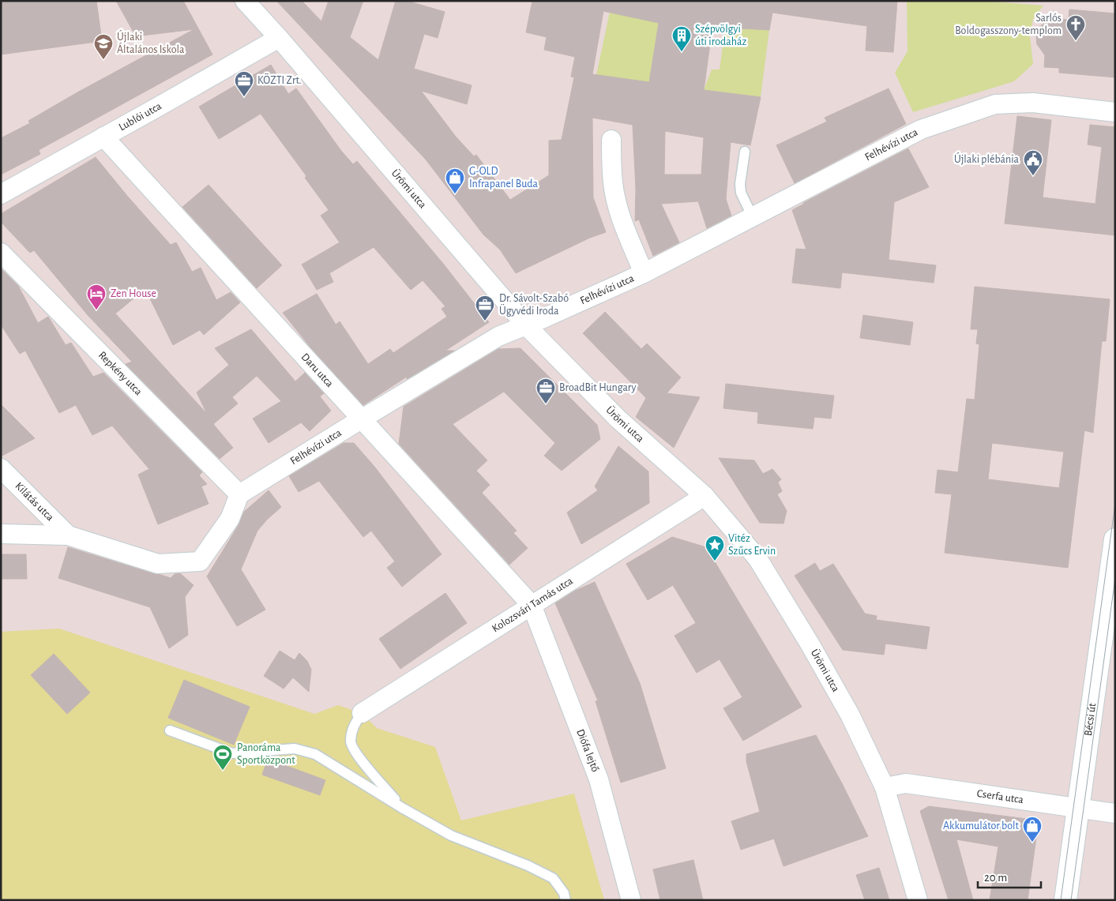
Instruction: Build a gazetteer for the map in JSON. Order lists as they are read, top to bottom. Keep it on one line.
{"streets":{"street":["Lublói utca","Felhévízi utca","Ürömi utca","Daru utca","Repkény utca","Kilátás utca","Kolozsvári Tamás utca","Bécsi út","Diófa lejtő","Cserfa utca"]},"crossings":[["Lublói utca","Ürömi utca"],["Lublói utca","Daru utca"],["Felhévízi utca","Ürömi utca"],["Felhévízi utca","Daru utca"],["Felhévízi utca","Repkény utca"],["Ürömi utca","Kolozsvári Tamás utca"],["Ürömi utca","Cserfa utca"],["Daru utca","Kolozsvári Tamás utca"],["Daru utca","Diófa lejtő"],["Kolozsvári Tamás utca","Diófa lejtő"],["Bécsi út","Cserfa utca"]],"places":{"church":["Sarlós Boldogasszony-templom"],"building":["Szépvölgyi úti irodaház"],"school or university":["Újlaki Általános Iskola"],"office":["KÖZTI Zrt.","Dr. Sávolt-Szabó Ügyvédi Iroda","BroadBit Hungary"],"public building":["Újlaki plébánia"],"shop":["G-OLD Infrapanel Buda","Akkumulátor bolt"],"hotel":["Zen House"],"place":["Vitéz Szűcs Ervin"],"sports":["Panoráma Sportközpont"]},"scale_bar":"20 m"}
